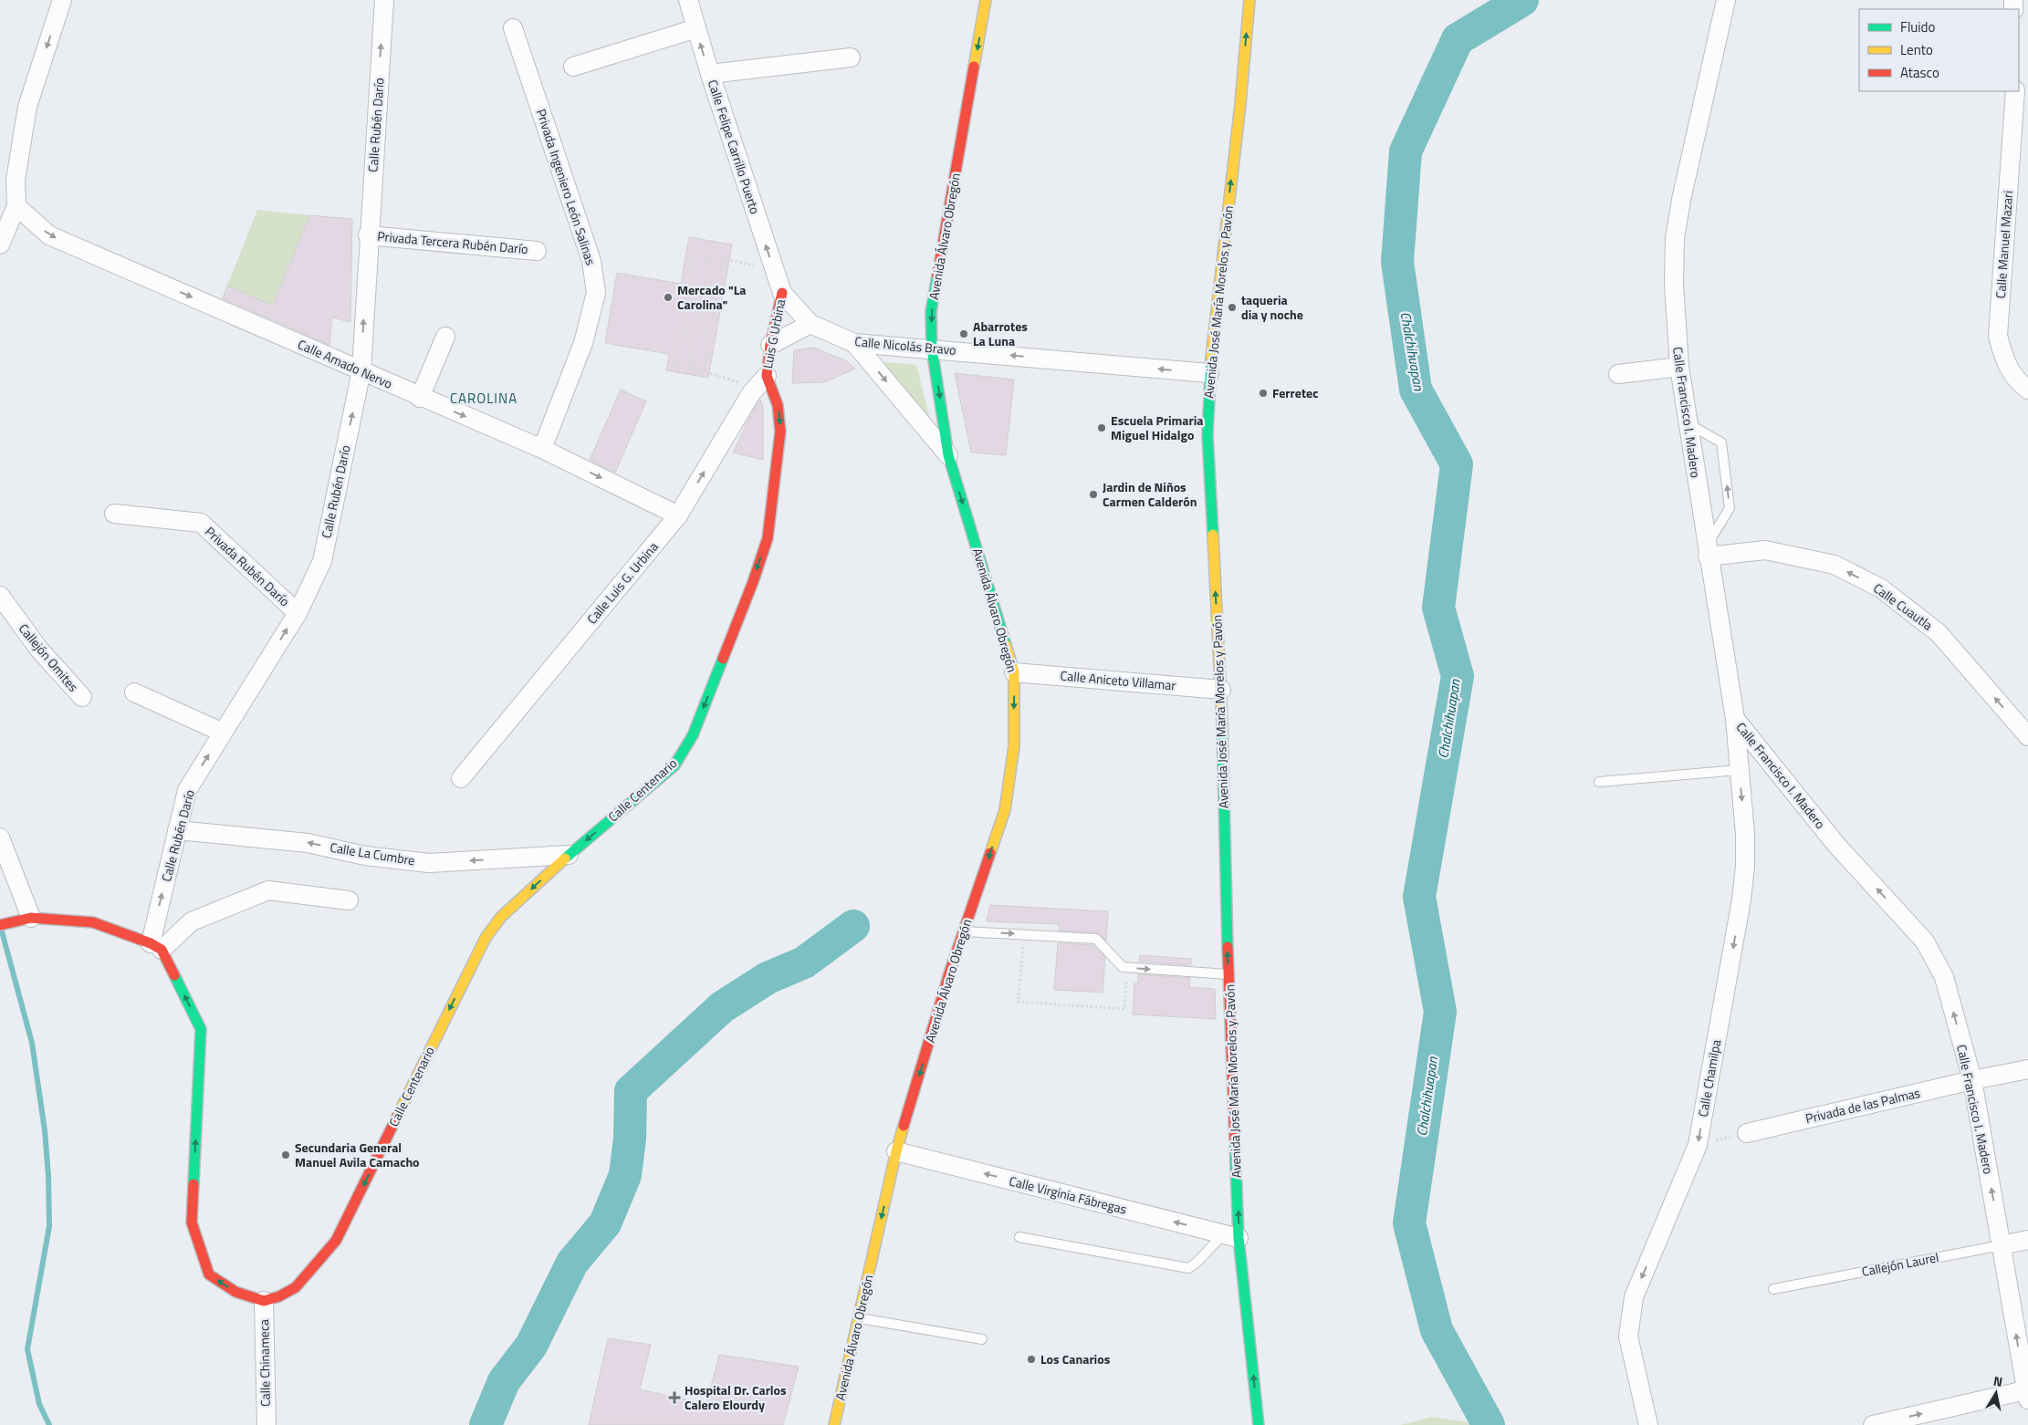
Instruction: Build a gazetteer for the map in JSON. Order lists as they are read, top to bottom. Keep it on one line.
{"streets":{"main road":["Avenida Álvaro Obregón","Avenida José María Morelos y Pavón","Luis G Urbina","Calle Centenario"],"street":["Calle Rubén Darío","Calle Felipe Carrillo Puerto","Privada Ingeniero León Salinas","Privada Tercera Rubén Darío","Calle Manuel Mazari","Calle Nicolás Bravo","Calle Amado Nervo","Calle Francisco I. Madero","Privada Rubén Darío","Calle Luis G. Urbina","Calle Cuautla","Callejón Omites","Calle Aniceto Villamar","Calle La Cumbre","Calle Chamilpa","Privada de las Palmas","Calle Virginia Fábregas","Callejón Laurel","Calle Chinameca"]},"crossings":[["Calle Rubén Darío","Privada Tercera Rubén Darío"],["Calle Rubén Darío","Calle Amado Nervo"],["Calle Rubén Darío","Privada Rubén Darío"],["Calle Rubén Darío","Calle La Cumbre"],["Calle Felipe Carrillo Puerto","Luis G Urbina"],["Calle Felipe Carrillo Puerto","Calle Nicolás Bravo"],["Privada Ingeniero León Salinas","Calle Amado Nervo"],["Avenida Álvaro Obregón","Calle Nicolás Bravo"],["Avenida Álvaro Obregón","Calle Aniceto Villamar"],["Avenida Álvaro Obregón","Calle Virginia Fábregas"],["Avenida José María Morelos y Pavón","Calle Nicolás Bravo"],["Avenida José María Morelos y Pavón","Calle Aniceto Villamar"],["Avenida José María Morelos y Pavón","Calle Virginia Fábregas"],["Luis G Urbina","Calle Nicolás Bravo"],["Luis G Urbina","Calle Luis G. Urbina"],["Luis G Urbina","Calle Centenario"],["Calle Amado Nervo","Calle Luis G. Urbina"],["Calle Francisco I. Madero","Calle Cuautla"],["Calle Francisco I. Madero","Calle Chamilpa"],["Calle Francisco I. Madero","Privada de las Palmas"],["Calle Francisco I. Madero","Callejón Laurel"],["Calle Luis G. Urbina","Calle Centenario"],["Calle Centenario","Calle La Cumbre"],["Calle Centenario","Calle Chinameca"]],"one_way":["Calle Rubén Darío","Calle Felipe Carrillo Puerto","Avenida Álvaro Obregón","Avenida José María Morelos y Pavón","Calle Nicolás Bravo","Calle Amado Nervo","Calle Francisco I. Madero","Calle Cuautla","Calle Centenario","Calle Chamilpa","Calle Virginia Fábregas"],"districts":["CAROLINA"],"water":["Chalchihuapan"],"places":{"other":["Mercado \"La Carolina\"","taqueria dia y noche","Abarrotes La Luna","Ferretec","Escuela Primaria Miguel Hidalgo","Jardin de Niños Carmen Calderón","Secundaria General Manuel Avila Camacho","Los Canarios"],"health":["Hospital Dr. Carlos Calero Elourdy"]},"legend":["Fluido","Lento","Atasco"],"north":"top"}
